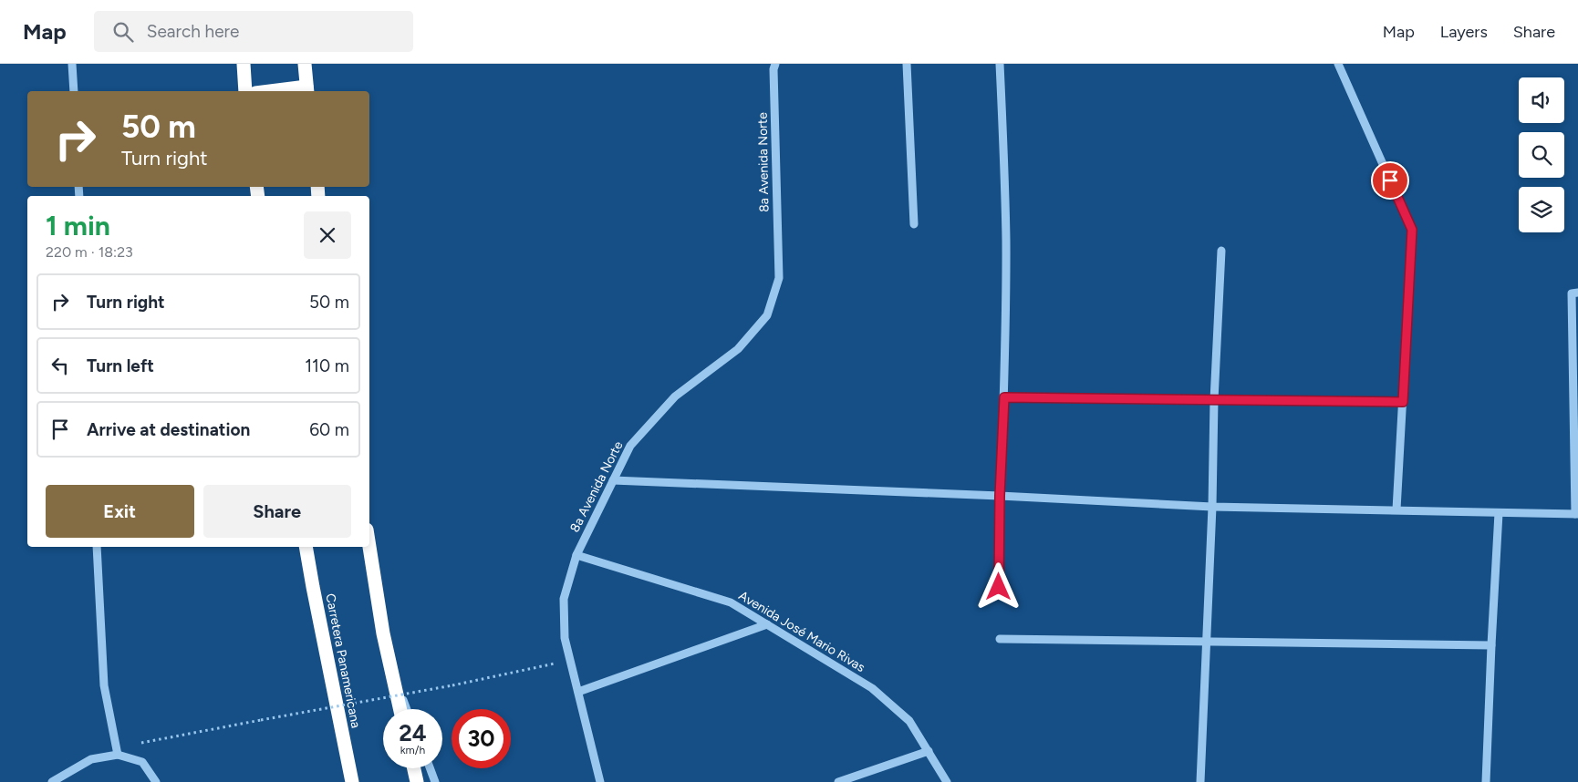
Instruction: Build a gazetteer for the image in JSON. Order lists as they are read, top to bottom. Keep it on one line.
{"streets":{"highway":["Carretera Panamericana"],"street":["8a Avenida Norte","Avenida José Mario Rivas"]},"crossings":[["8a Avenida Norte","Avenida José Mario Rivas"]],"page":{"header":"Map","search":"Search here","nav":["Map","Layers","Share"],"turn":["50 m","Turn right"],"heading":["1 min","220 m · 18:23"],"list":[{"name":"Turn right","value":"50 m"},{"name":"Turn left","value":"110 m"},{"name":"Arrive at destination","value":"60 m"}],"buttons":["Exit","Share"],"speed":"24 km/h","limit":"30"}}
